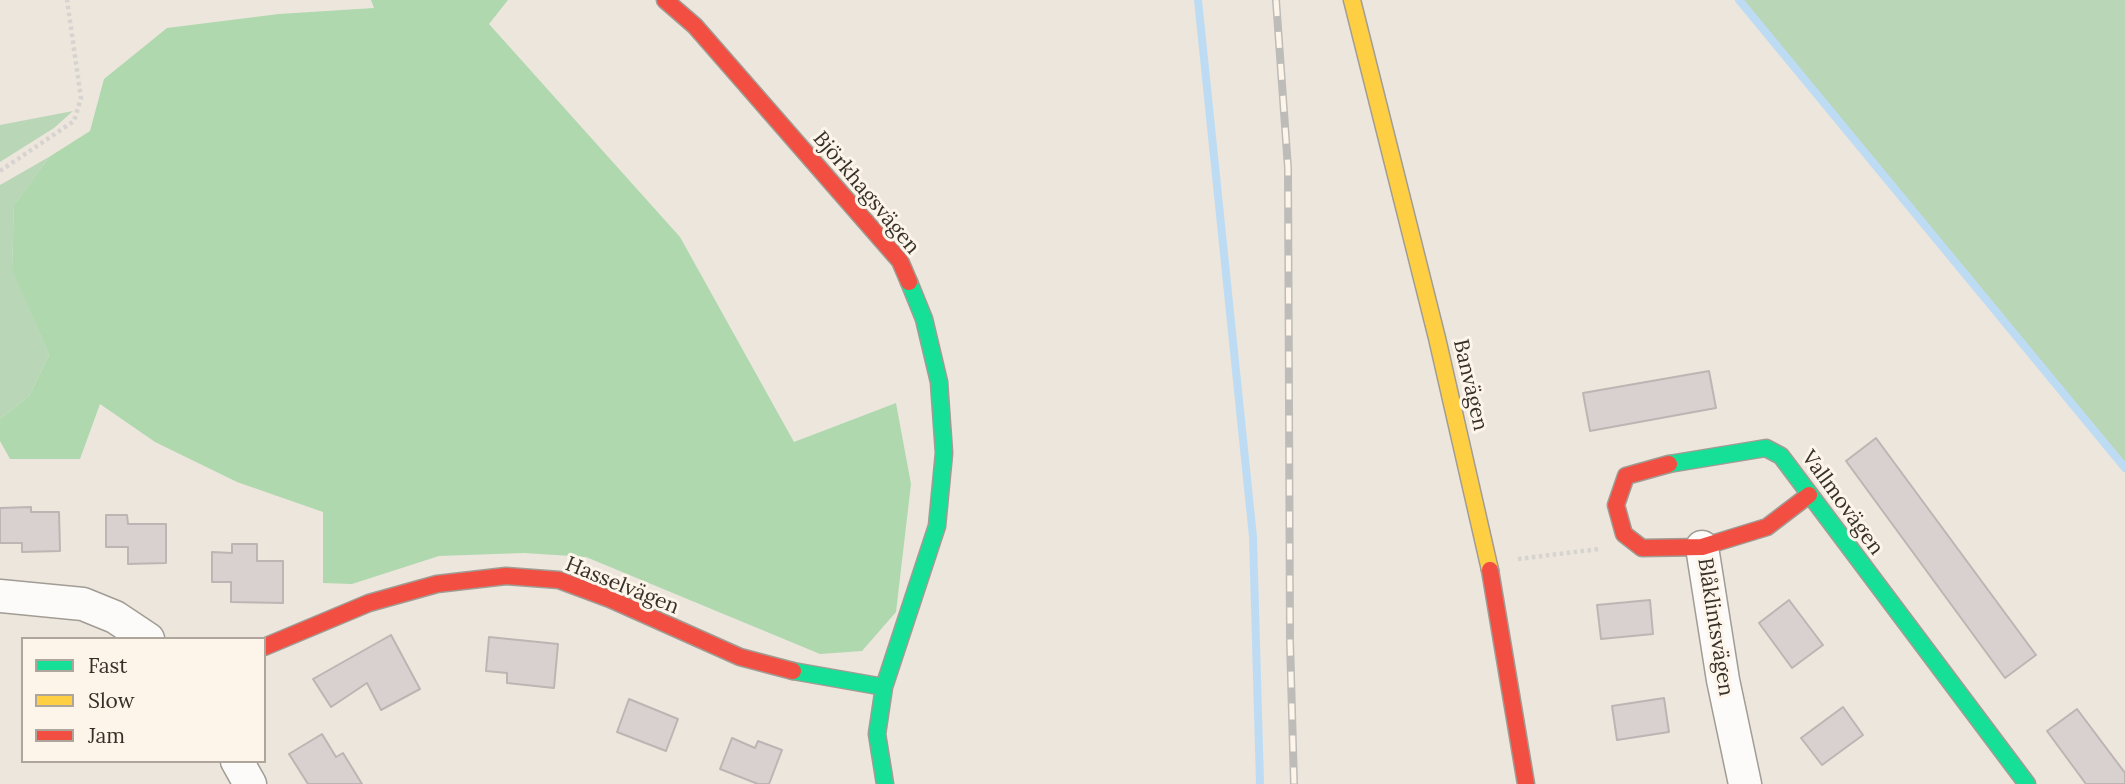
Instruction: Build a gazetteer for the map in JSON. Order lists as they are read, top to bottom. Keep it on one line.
{"streets":{"street":["Björkhagsvägen","Banvägen","Vallmovägen","Hasselvägen","Blåklintsvägen"]},"crossings":[["Björkhagsvägen","Hasselvägen"],["Vallmovägen","Blåklintsvägen"]],"legend":["Fast","Slow","Jam"]}
